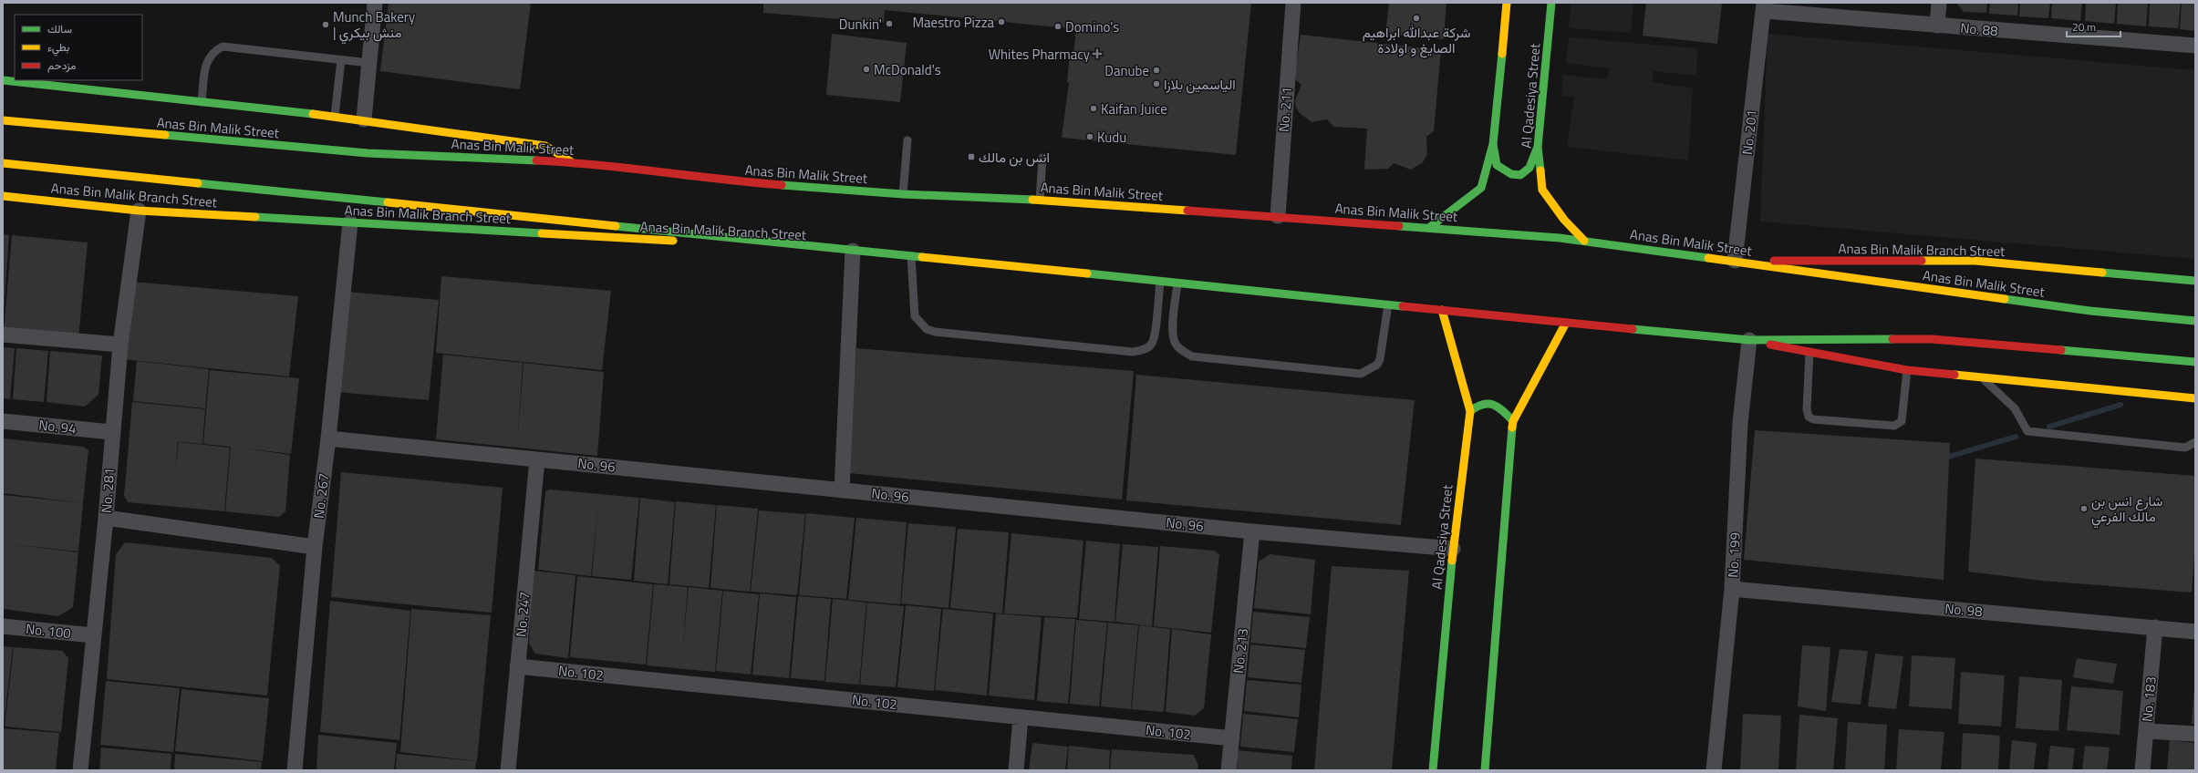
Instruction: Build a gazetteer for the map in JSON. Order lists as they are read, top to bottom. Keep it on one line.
{"streets":{"main road":["Al Qadesiya Street","Anas Bin Malik Street","Anas Bin Malik Branch Street"],"street":["No. 88","No. 211","No. 201","No. 94","No. 96","No. 281","No. 267","No. 199","No. 98","No. 247","No. 100","No. 213","No. 102","No. 183"]},"crossings":[["No. 88","No. 201"],["Al Qadesiya Street","Anas Bin Malik Street"],["Al Qadesiya Street","No. 96"],["No. 211","Anas Bin Malik Street"],["Anas Bin Malik Street","No. 201"],["Anas Bin Malik Street","Anas Bin Malik Branch Street"],["No. 201","Anas Bin Malik Branch Street"],["Anas Bin Malik Branch Street","No. 281"],["Anas Bin Malik Branch Street","No. 267"],["No. 94","No. 281"],["No. 96","No. 267"],["No. 96","No. 247"],["No. 96","No. 213"],["No. 281","No. 100"],["No. 199","No. 98"],["No. 98","No. 183"],["No. 247","No. 102"],["No. 213","No. 102"]],"places":{"other":["شركة عبدالله ابراهيم الصايغ و اولادة","Maestro Pizza","Dunkin'","Munch Bakery | منش بيكري","Domino's","McDonald's","Danube","الياسمين بلازا","Kaifan Juice","Kudu","شارع انس بن مالك الفرعي"],"health":["Whites Pharmacy"],"transit":["انس بن مالك"]},"legend":["سالك","بطيء","مزدحم"],"scale_bar":"20 m"}
